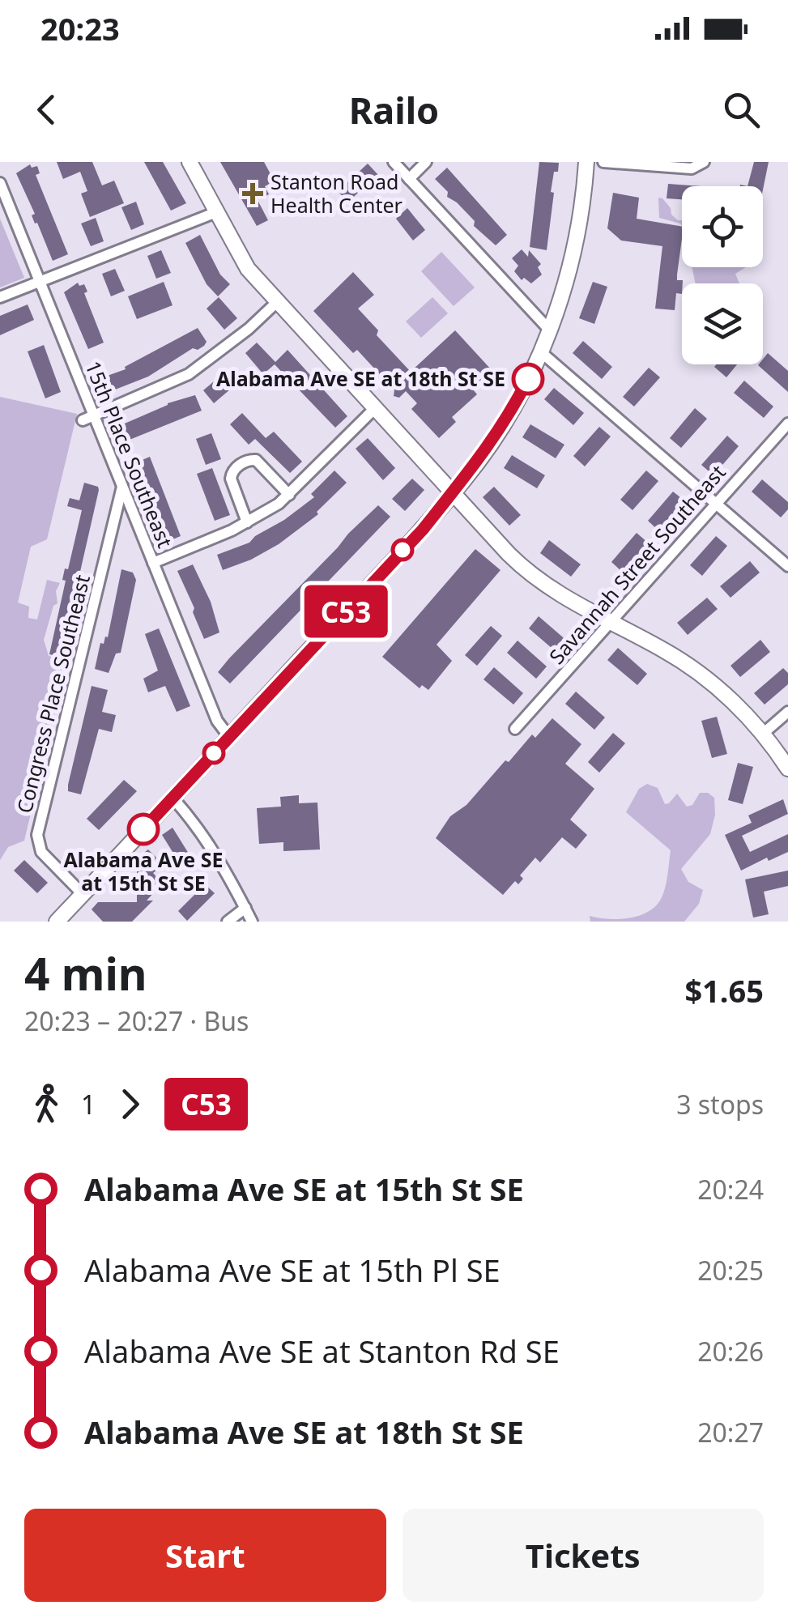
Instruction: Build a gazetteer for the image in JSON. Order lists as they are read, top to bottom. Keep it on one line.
{"streets":{"street":["15th Place Southeast","Savannah Street Southeast","Congress Place Southeast"]},"crossings":[["15th Place Southeast","Congress Place Southeast"]],"places":{"health":["Stanton Road Health Center"],"other":["Alabama Ave SE at 18th St SE","Alabama Ave SE at 15th St SE"]},"lines":["bus line C53"],"page":{"status":"20:23","header":"Railo","on_map":"C53","heading":["4 min","20:23 – 20:27 · Bus","$1.65"],"legs":["1","C53","3 stops"],"list":[{"name":"Alabama Ave SE at 15th St SE","value":"20:24"},{"name":"Alabama Ave SE at 15th Pl SE","value":"20:25"},{"name":"Alabama Ave SE at Stanton Rd SE","value":"20:26"},{"name":"Alabama Ave SE at 18th St SE","value":"20:27"}],"buttons":["Start","Tickets"]}}
